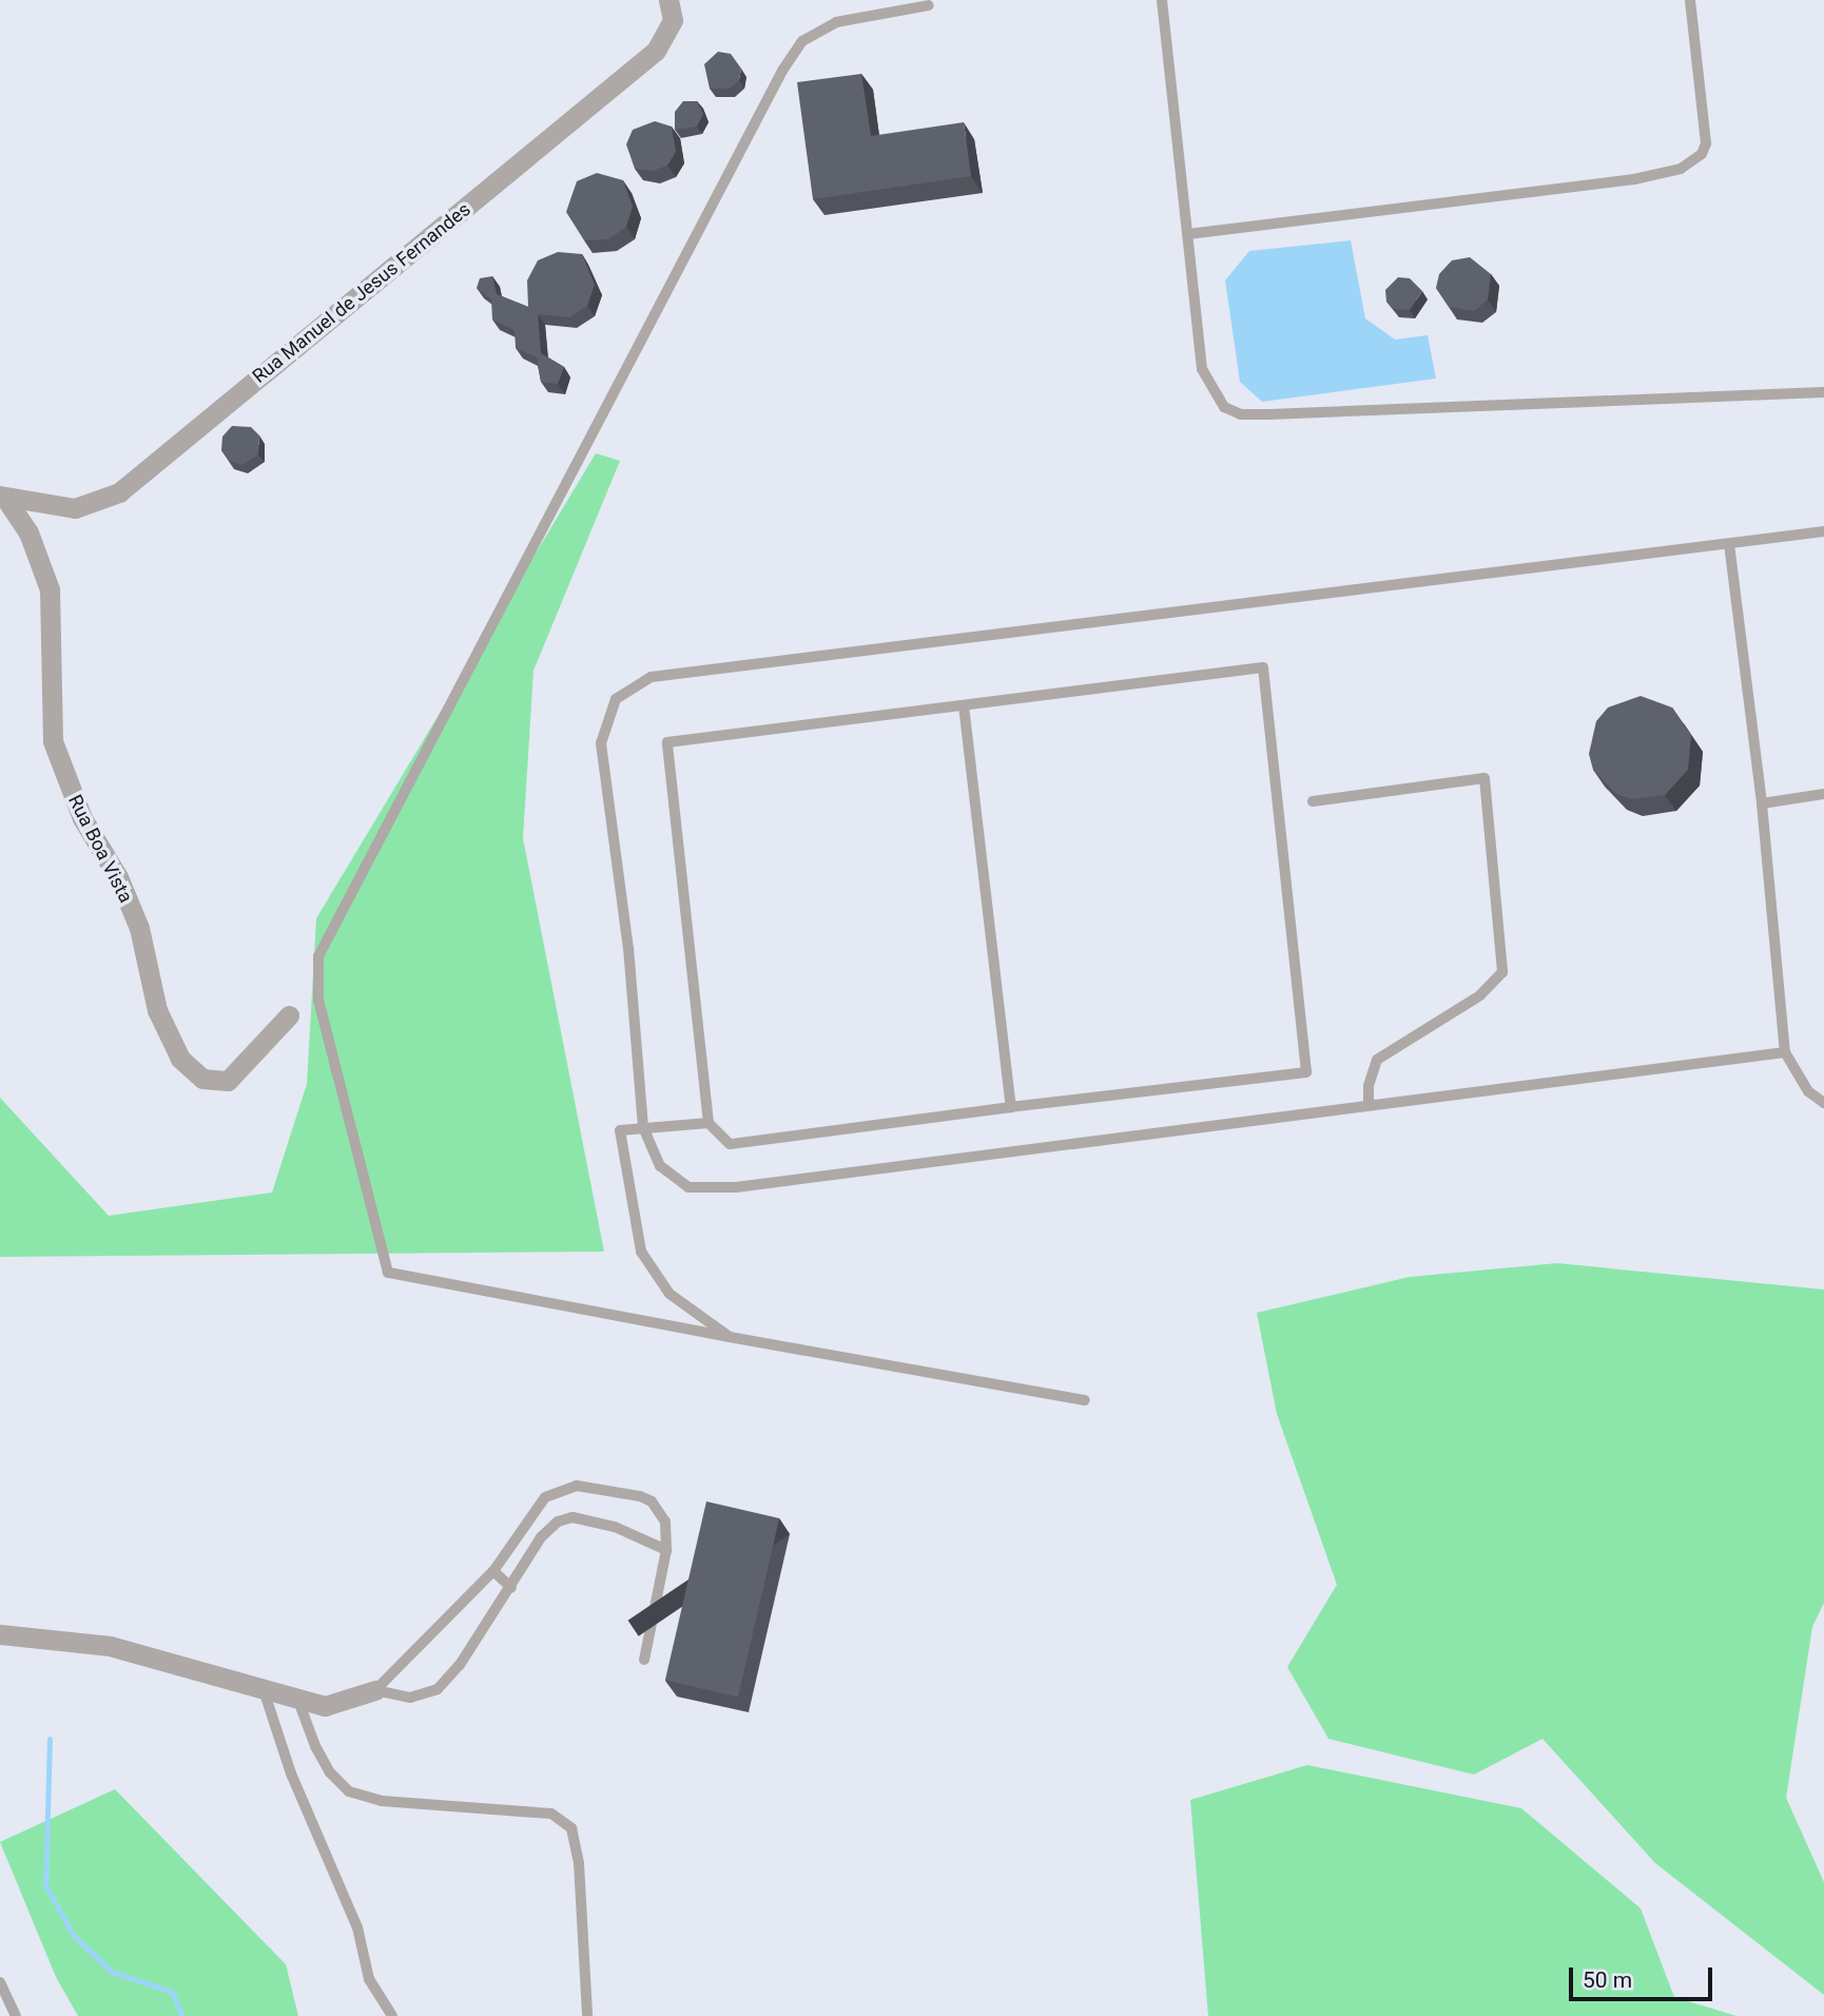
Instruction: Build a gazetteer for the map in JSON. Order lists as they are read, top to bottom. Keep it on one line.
{"streets":{"street":["Rua Manuel de Jesus Fernandes","Rua Boa Vista"]},"crossings":[["Rua Manuel de Jesus Fernandes","Rua Boa Vista"]],"scale_bar":"50 m"}
